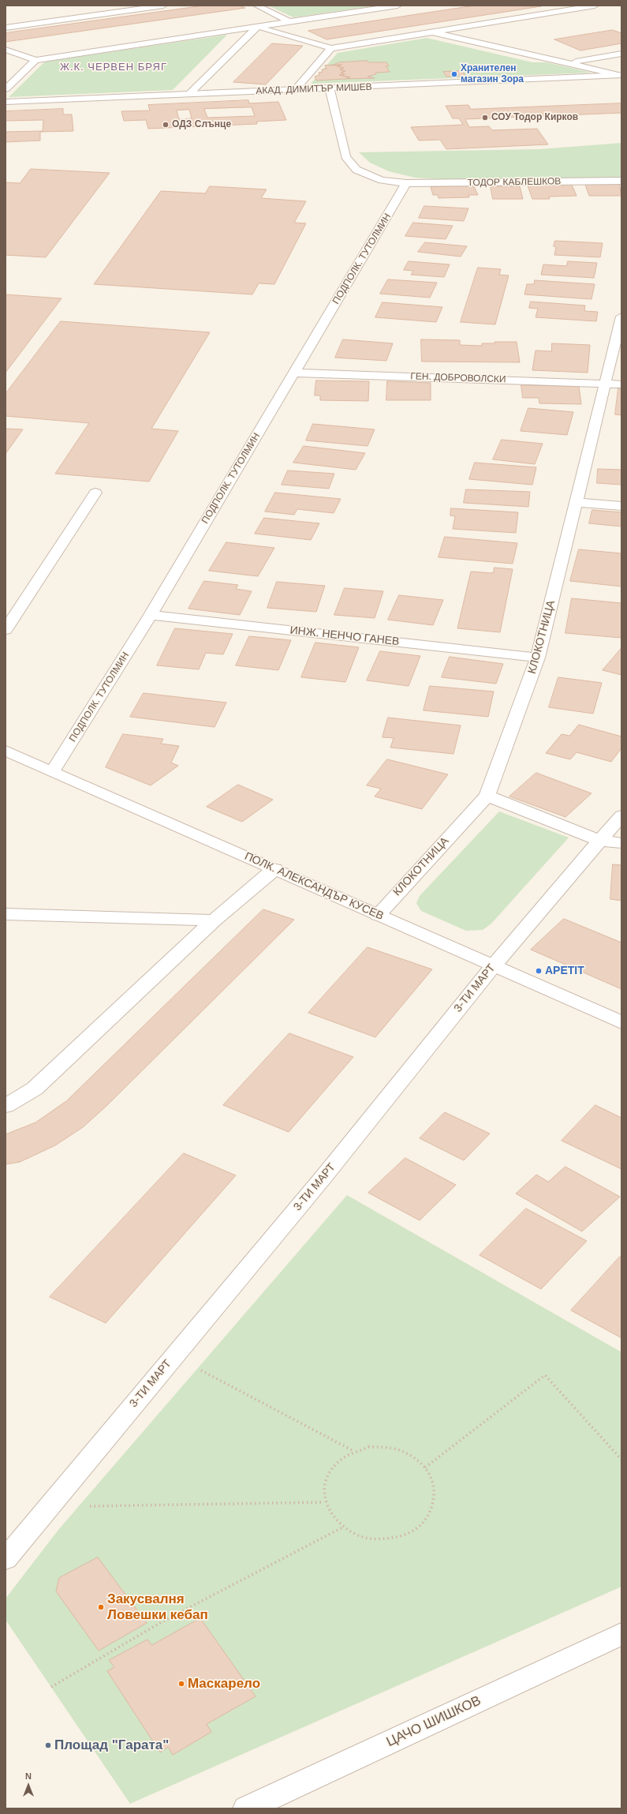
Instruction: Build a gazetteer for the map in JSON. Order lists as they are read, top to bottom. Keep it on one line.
{"streets":{"street":["АКАД. ДИМИТЪР МИШЕВ","ТОДОР КАБЛЕШКОВ","ПОДПОЛК. ТУТОЛМИН","ГЕН. ДОБРОВОЛСКИ","ИНЖ. НЕНЧО ГАНЕВ","КЛОКОТНИЦА","ПОЛК. АЛЕКСАНДЪР КУСЕВ","3-ТИ МАРТ","ЦАЧО ШИШКОВ"]},"crossings":[["АКАД. ДИМИТЪР МИШЕВ","ТОДОР КАБЛЕШКОВ"],["ТОДОР КАБЛЕШКОВ","ПОДПОЛК. ТУТОЛМИН"],["ПОДПОЛК. ТУТОЛМИН","ГЕН. ДОБРОВОЛСКИ"],["ПОДПОЛК. ТУТОЛМИН","ИНЖ. НЕНЧО ГАНЕВ"],["ПОДПОЛК. ТУТОЛМИН","ПОЛК. АЛЕКСАНДЪР КУСЕВ"],["ГЕН. ДОБРОВОЛСКИ","КЛОКОТНИЦА"],["ИНЖ. НЕНЧО ГАНЕВ","КЛОКОТНИЦА"],["КЛОКОТНИЦА","ПОЛК. АЛЕКСАНДЪР КУСЕВ"],["ПОЛК. АЛЕКСАНДЪР КУСЕВ","3-ТИ МАРТ"]],"districts":["Ж.К. ЧЕРВЕН БРЯГ"],"places":["Хранителен магазин Зора","СОУ Тодор Кирков","ОДЗ Слънце","APETIT","Закусвалня Ловешки кебап","Маскарело","Площад \"Гарата\""],"north":"top"}
